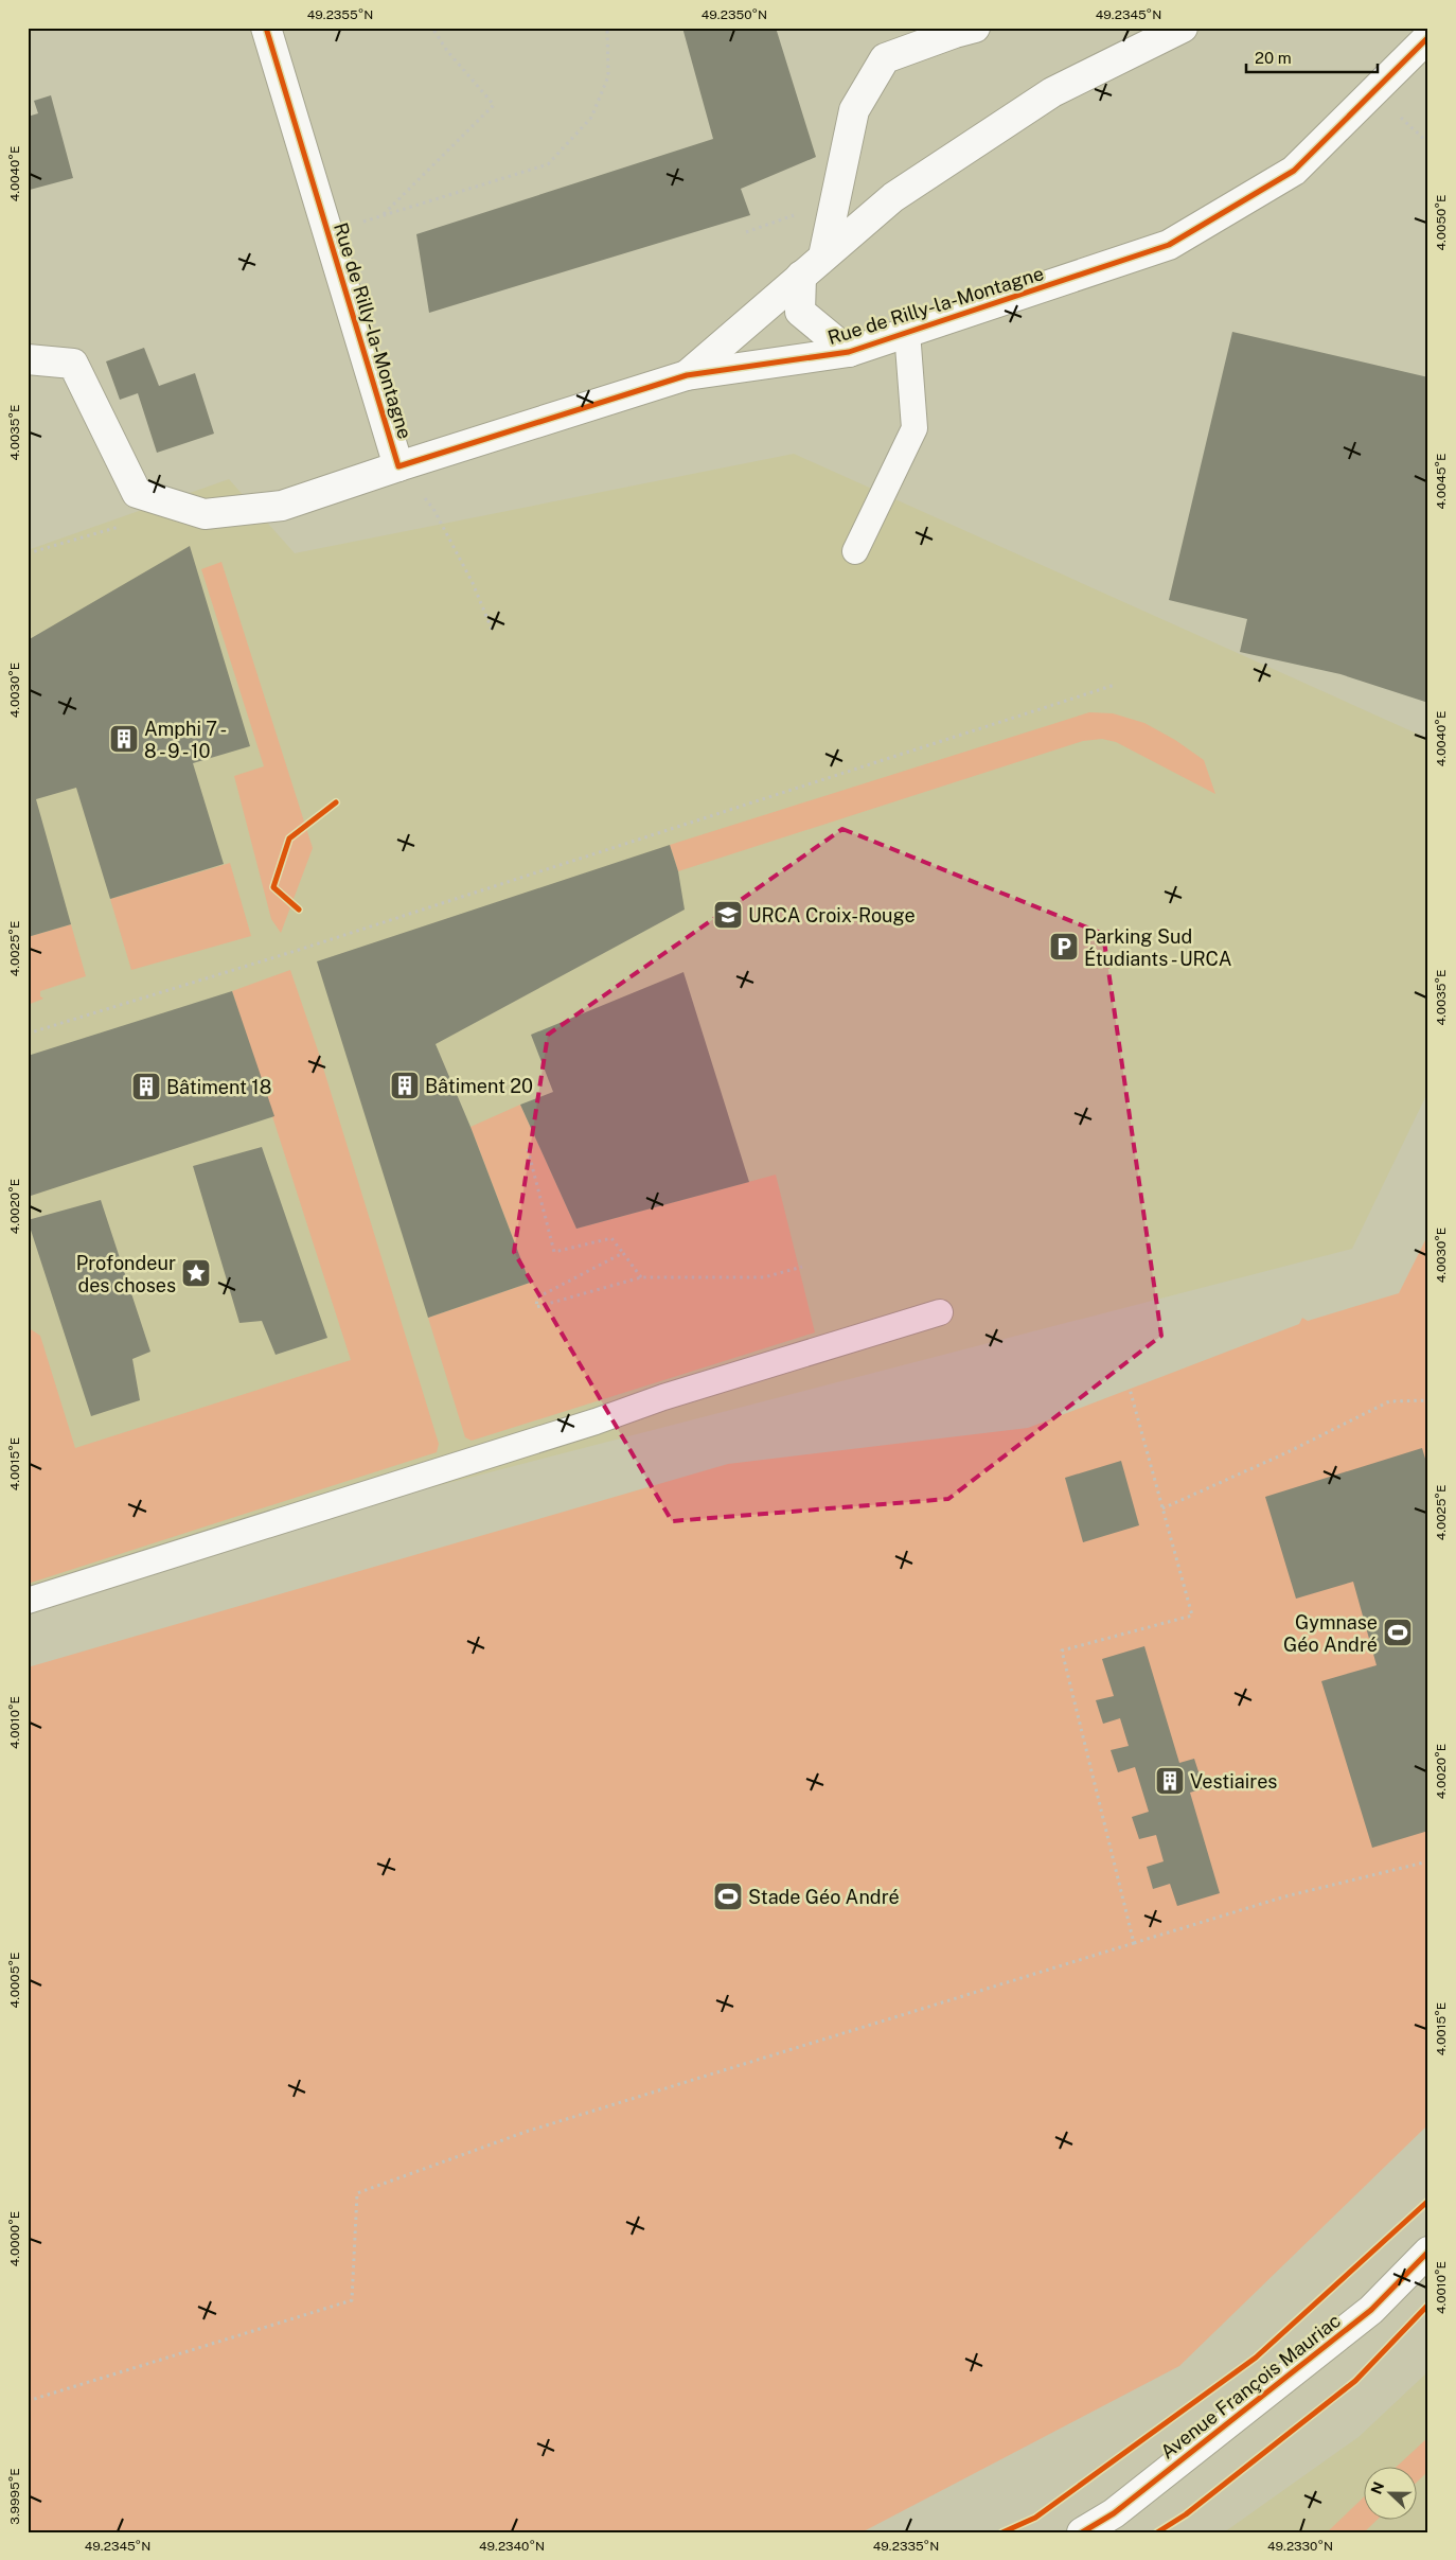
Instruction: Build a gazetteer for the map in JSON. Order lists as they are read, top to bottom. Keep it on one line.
{"streets":{"street":["Rue de Rilly-la-Montagne","Avenue François Mauriac"]},"places":{"building":["Amphi 7 - 8 - 9 - 10","Bâtiment 20","Bâtiment 18","Vestiaires"],"school or university":["URCA Croix-Rouge"],"parking":["Parking Sud Étudiants - URCA"],"place":["Profondeur des choses"],"sports":["Gymnase Géo André","Stade Géo André"]},"scale_bar":"20 m","north":"left","coordinates":["49.2355°N","49.2350°N","49.2345°N","4.0040°E","4.0050°E","4.0035°E","4.0045°E","4.0030°E","4.0025°E","4.0020°E","4.0015°E","4.0010°E","4.0005°E","4.0000°E","3.9995°E","49.2340°N","49.2335°N","49.2330°N"]}
